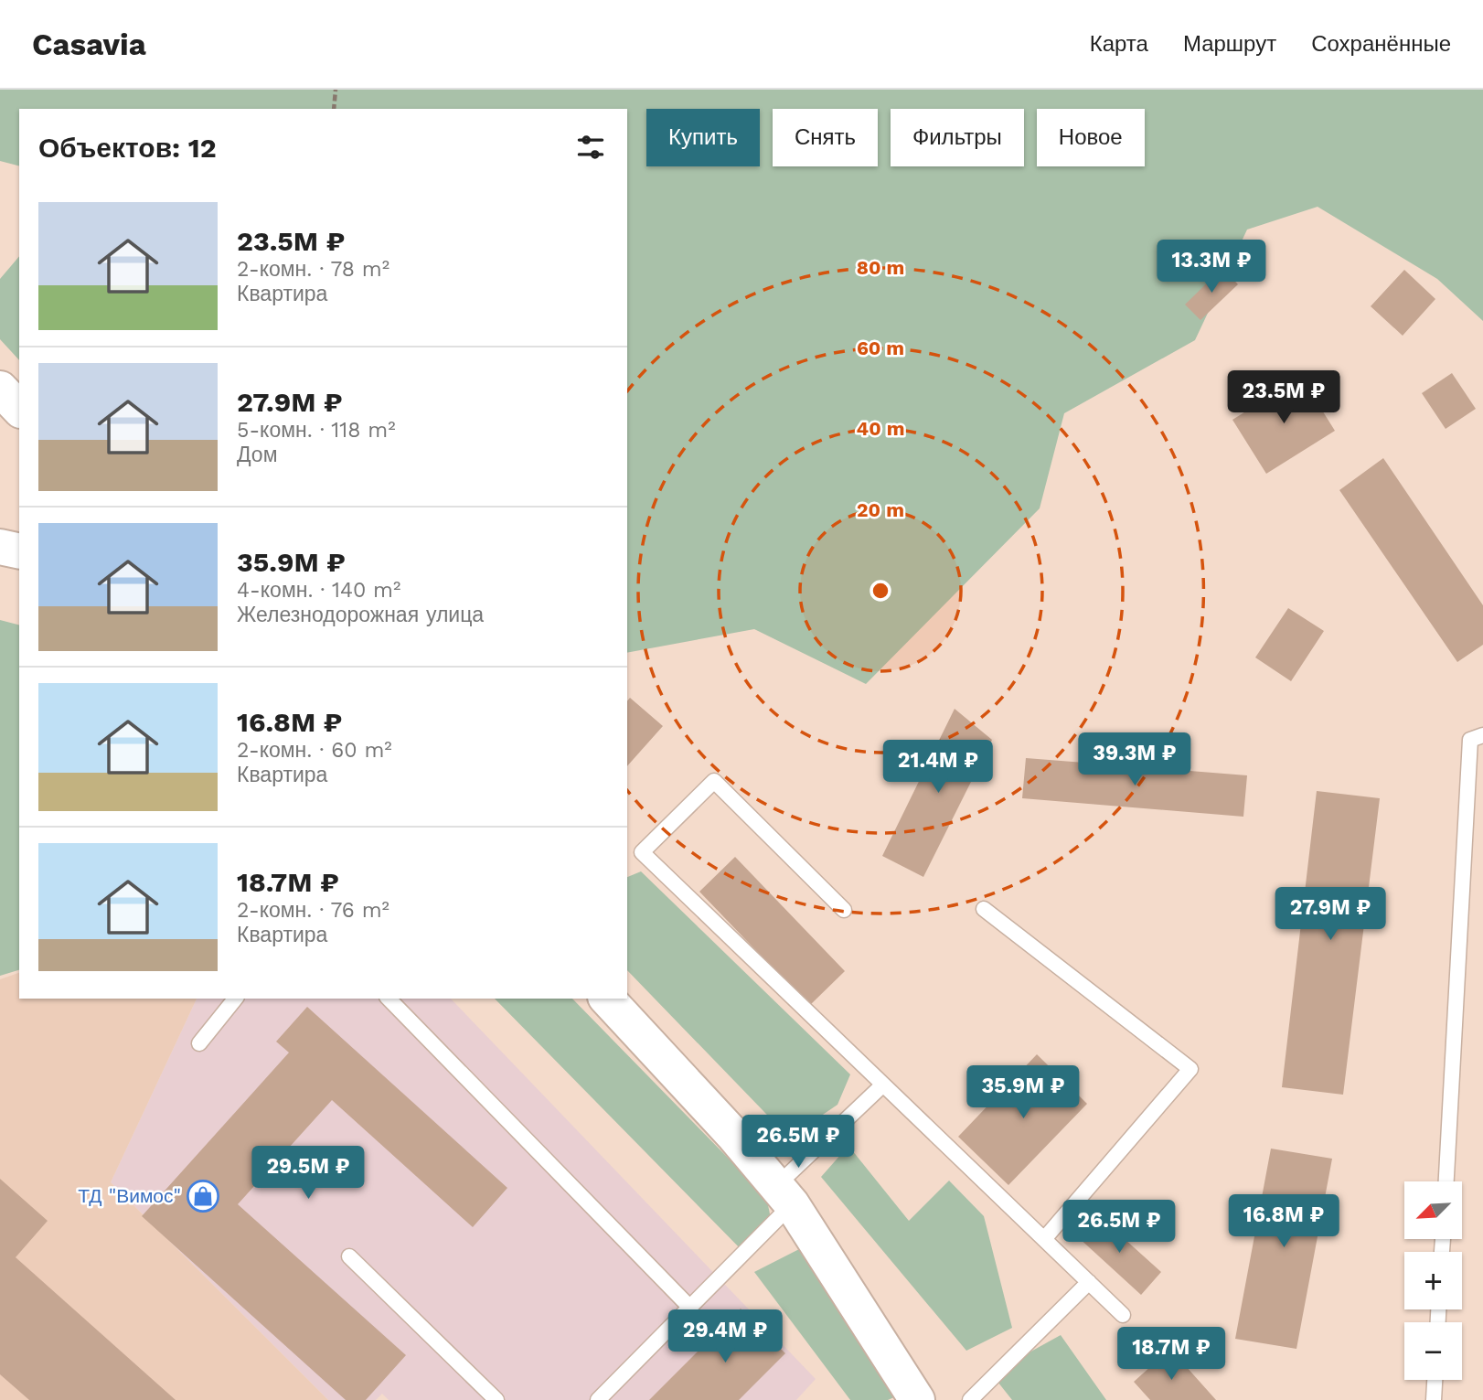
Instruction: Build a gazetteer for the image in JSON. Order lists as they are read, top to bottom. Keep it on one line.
{"places":{"shop":["ТД \"Вимос\""]},"north":"bottom left","page":{"header":"Casavia","nav":["Карта","Маршрут","Сохранённые"],"chip":["Купить","Снять","Фильтры","Новое"],"heading":"Объектов: 12","list":[{"name":"23.5M ₽","note":"2-комн. · 78 m² · Квартира"},{"name":"27.9M ₽","note":"5-комн. · 118 m² · Дом"},{"name":"35.9M ₽","note":"4-комн. · 140 m² · Железнодорожная улица"},{"name":"16.8M ₽","note":"2-комн. · 60 m² · Квартира"},{"name":"18.7M ₽","note":"2-комн. · 76 m² · Квартира"}],"price":["13.3M ₽","23.5M ₽","39.3M ₽","21.4M ₽","27.9M ₽","35.9M ₽","26.5M ₽","29.5M ₽","16.8M ₽","26.5M ₽","29.4M ₽","18.7M ₽"],"map_buttons":["+","−"]},"rings":["80 m","60 m","40 m","20 m"]}
